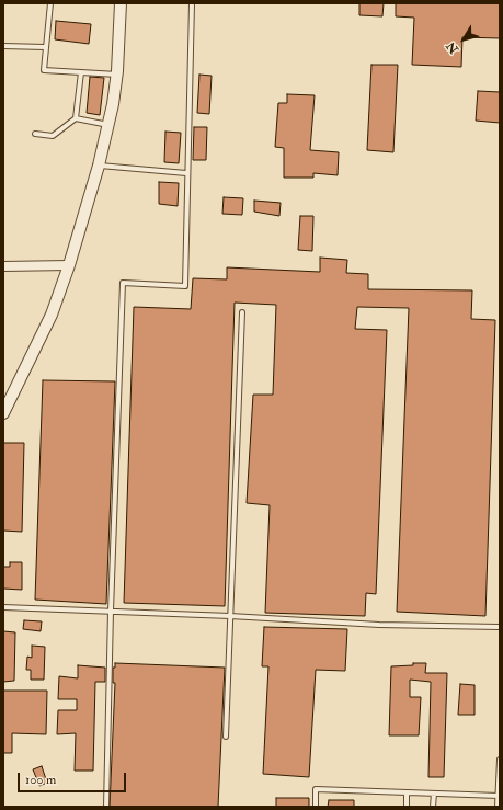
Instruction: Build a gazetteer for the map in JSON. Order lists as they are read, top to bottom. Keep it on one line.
{"scale_bar":"100 m","north":"bottom left"}
